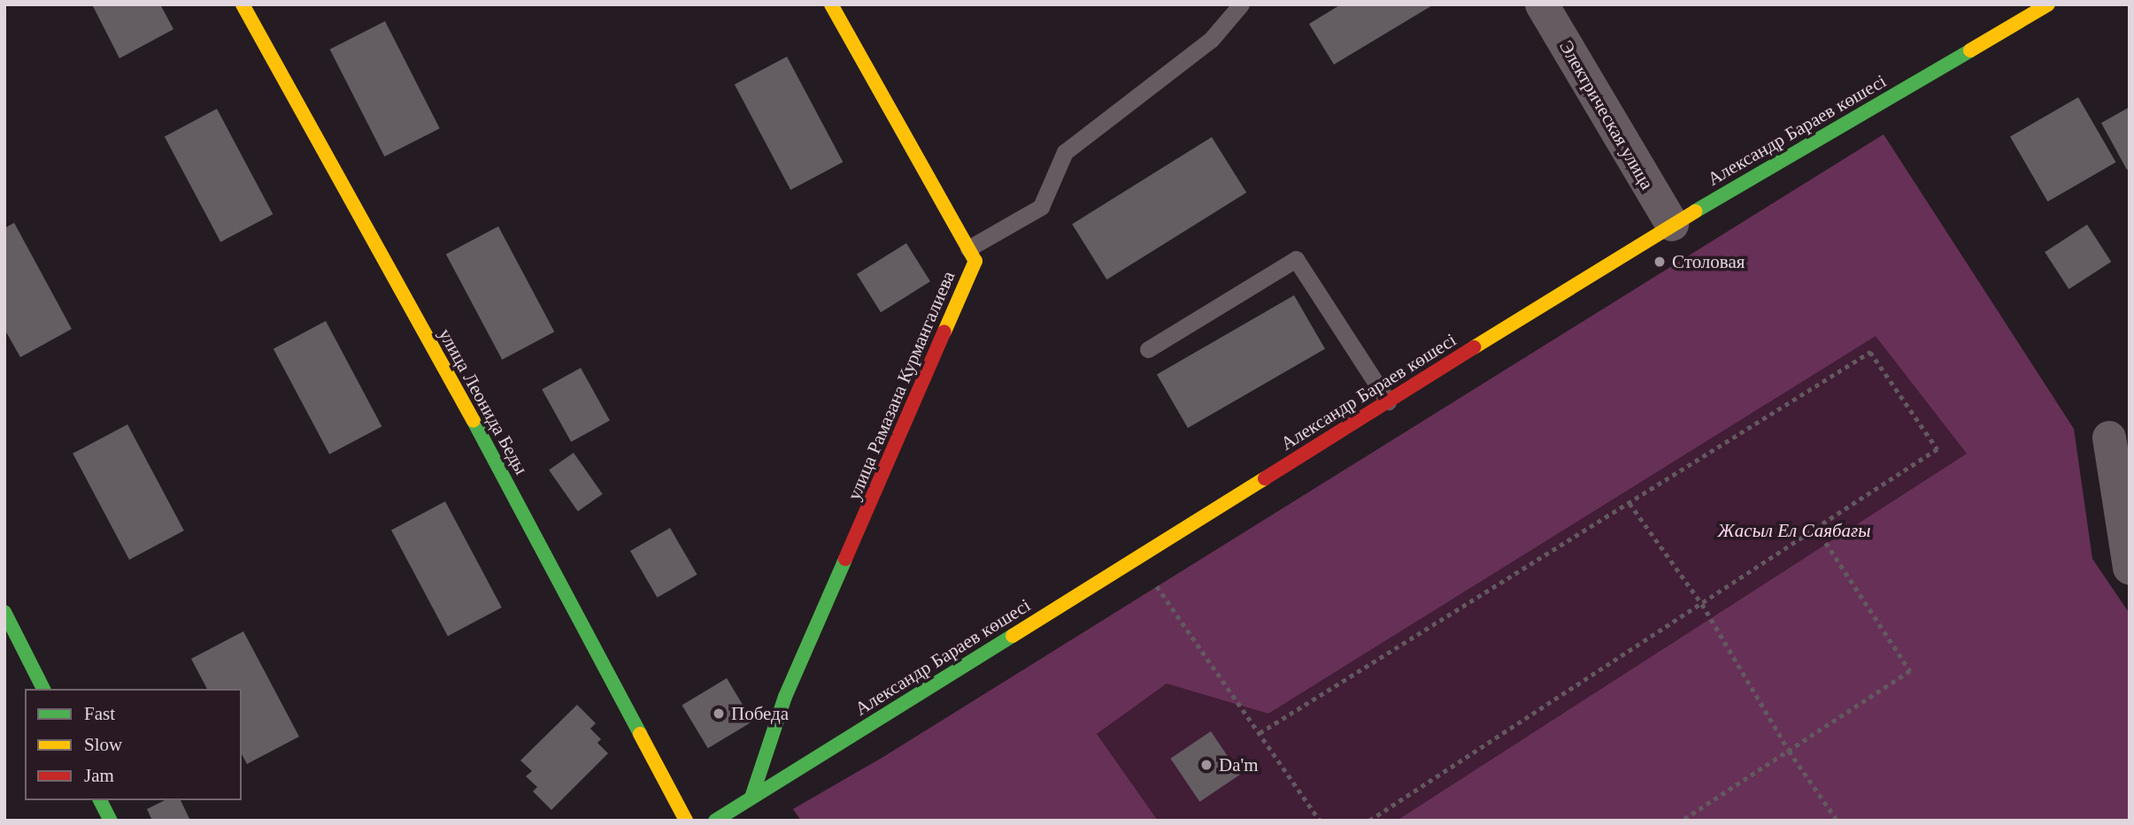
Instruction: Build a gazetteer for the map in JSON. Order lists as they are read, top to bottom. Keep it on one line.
{"streets":{"street":["Электрическая улица","Александр Бараев көшесі","улица Рамазана Курмангалиева","улица Леонида Беды"]},"crossings":[["Электрическая улица","Александр Бараев көшесі"],["Александр Бараев көшесі","улица Рамазана Курмангалиева"]],"parks":["Жасыл Ел Саябағы"],"places":["Столовая","Победа","Da'm"],"legend":["Fast","Slow","Jam"]}
